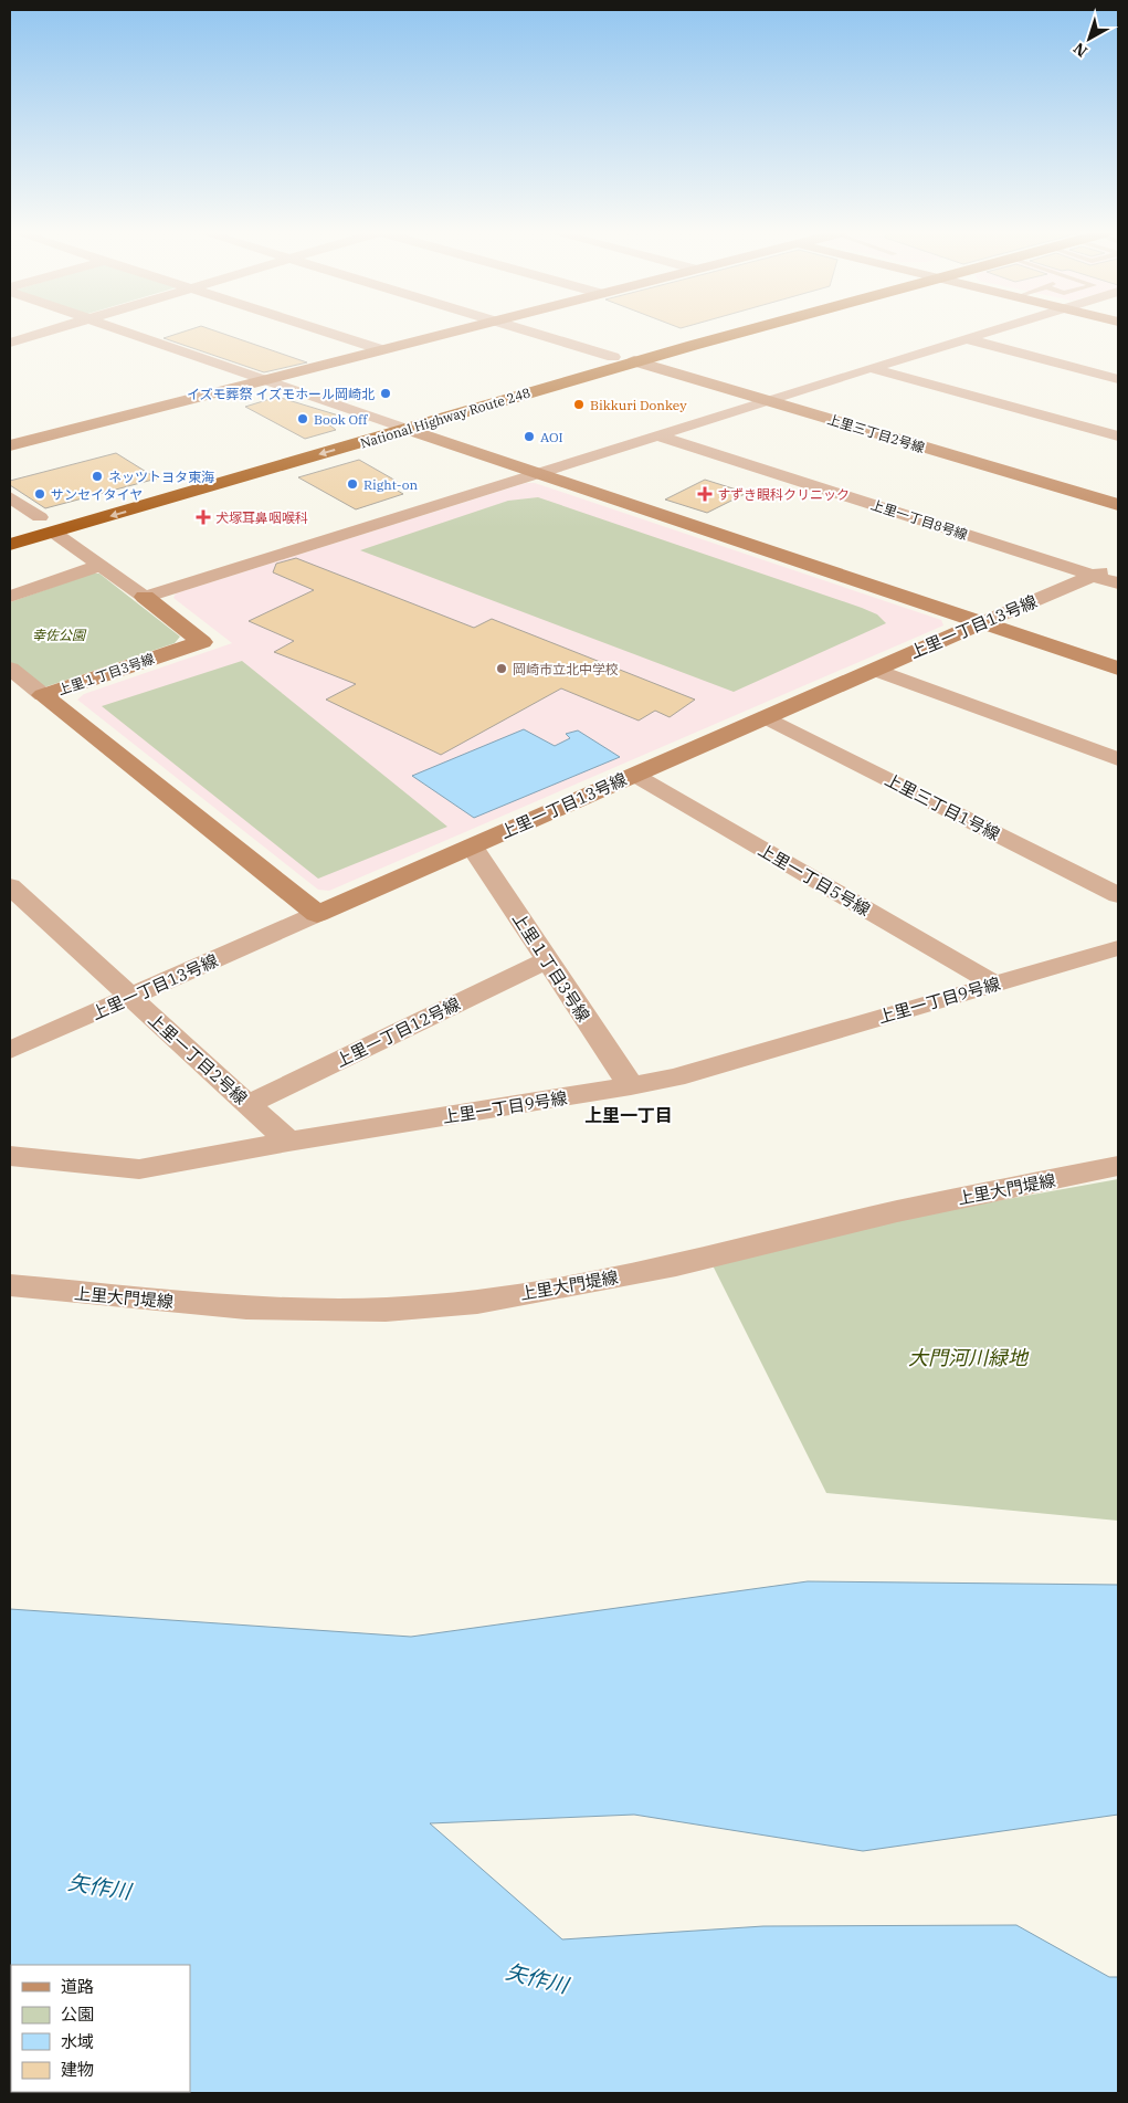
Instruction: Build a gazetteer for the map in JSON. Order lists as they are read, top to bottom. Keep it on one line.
{"streets":{"highway":["National Highway Route 248"],"street":["上里三丁目2号線","上里一丁目8号線","上里一丁目13号線","上里１丁目3号線","上里三丁目1号線","上里一丁目5号線","上里一丁目9号線","上里一丁目12号線","上里一丁目2号線","上里大門堤線"]},"crossings":[["National Highway Route 248","上里三丁目2号線"],["National Highway Route 248","上里１丁目3号線"],["上里一丁目8号線","上里一丁目13号線"],["上里一丁目13号線","上里１丁目3号線"],["上里一丁目13号線","上里三丁目1号線"],["上里一丁目13号線","上里一丁目5号線"],["上里一丁目13号線","上里一丁目2号線"],["上里１丁目3号線","上里一丁目9号線"],["上里１丁目3号線","上里一丁目12号線"],["上里一丁目5号線","上里一丁目9号線"],["上里一丁目9号線","上里一丁目2号線"],["上里一丁目12号線","上里一丁目2号線"]],"districts":["上里一丁目"],"water":["矢作川"],"parks":["幸佐公園","大門河川緑地"],"places":{"other":["イズモ葬祭 イズモホール岡崎北","Bikkuri Donkey","Book Off","AOI","ネッツトヨタ東海","Right-on","サンセイタイヤ","岡崎市立北中学校"],"health":["すずき眼科クリニック","犬塚耳鼻咽喉科"]},"legend":["道路","公園","水域","建物"],"north":"bottom left"}
